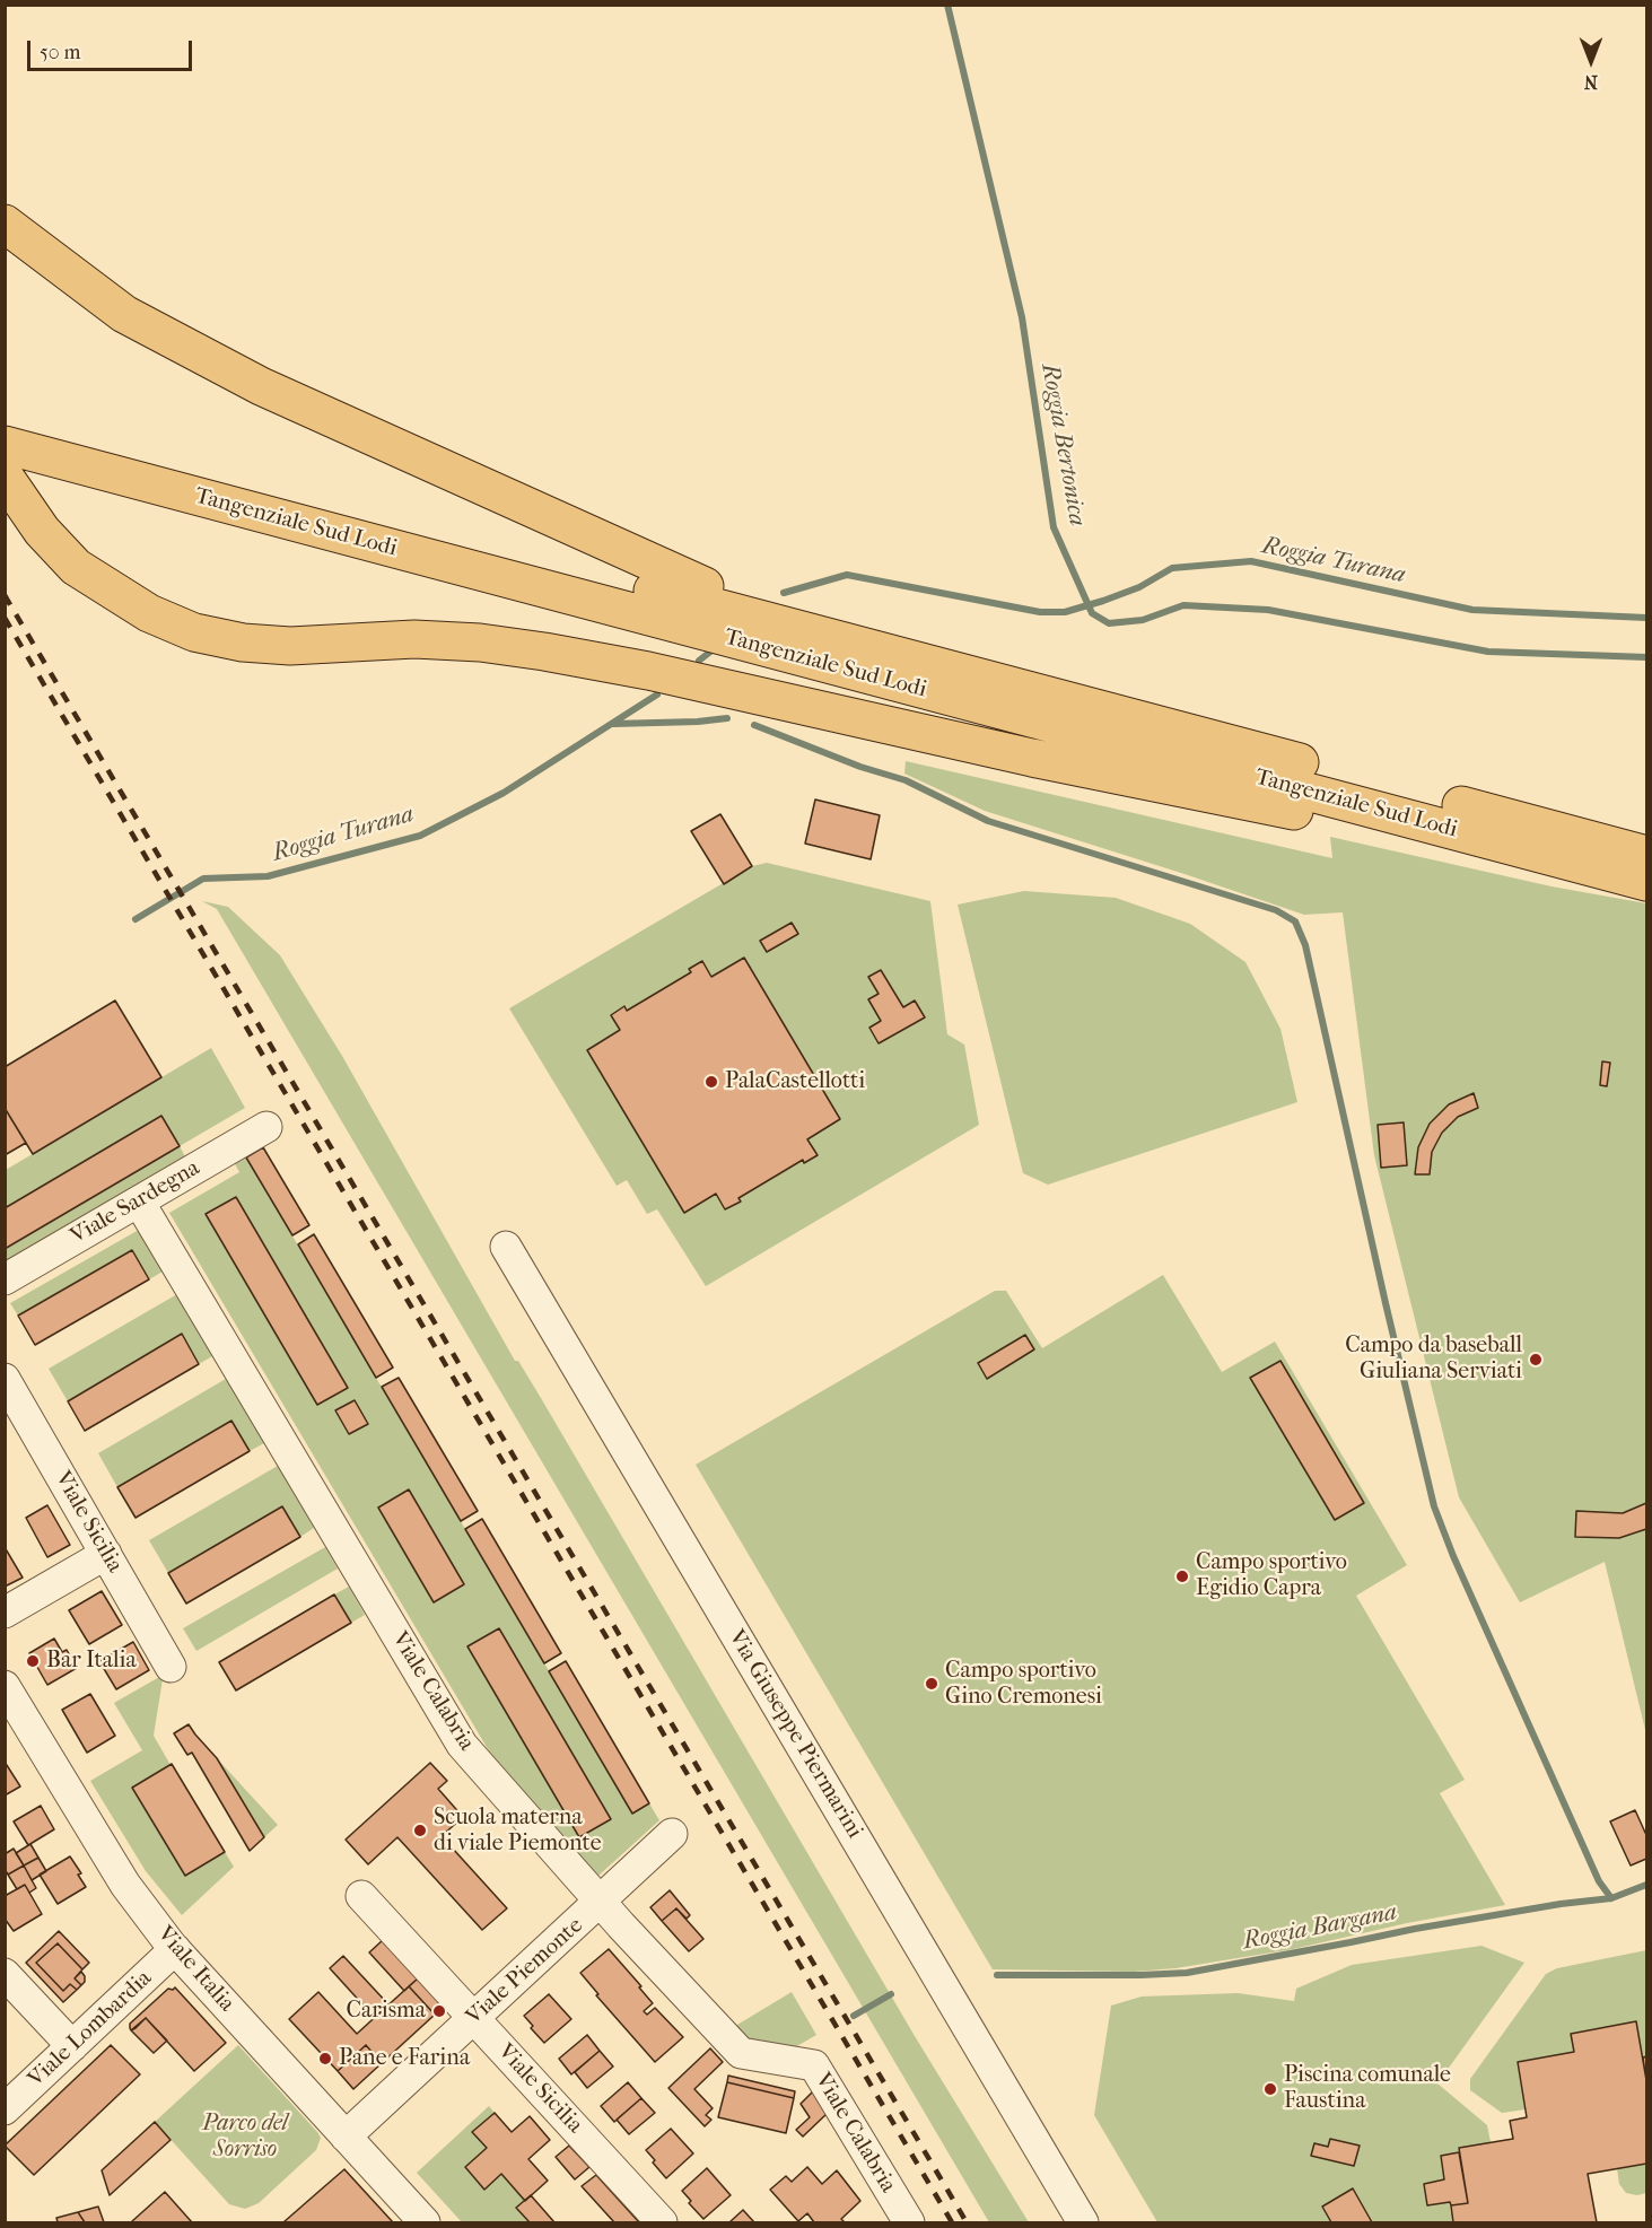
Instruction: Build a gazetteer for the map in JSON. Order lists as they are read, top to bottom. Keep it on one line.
{"streets":{"highway":["Tangenziale Sud Lodi"],"street":["Viale Sardegna","Viale Sicilia","Viale Calabria","Via Giuseppe Piermarini","Viale Italia","Viale Piemonte","Viale Lombardia"]},"crossings":[["Viale Sardegna","Viale Calabria"],["Viale Sicilia","Viale Piemonte"],["Viale Calabria","Viale Piemonte"],["Viale Italia","Viale Piemonte"],["Viale Italia","Viale Lombardia"]],"water":["Roggia Bertonica","Roggia Turana","Roggia Bargana"],"parks":["Parco del Sorriso"],"places":["PalaCastellotti","Campo da baseball Giuliana Serviati","Campo sportivo Egidio Capra","Bar Italia","Campo sportivo Gino Cremonesi","Scuola materna di viale Piemonte","Carisma","Pane e Farina","Piscina comunale Faustina"],"scale_bar":"50 m","north":"bottom"}
